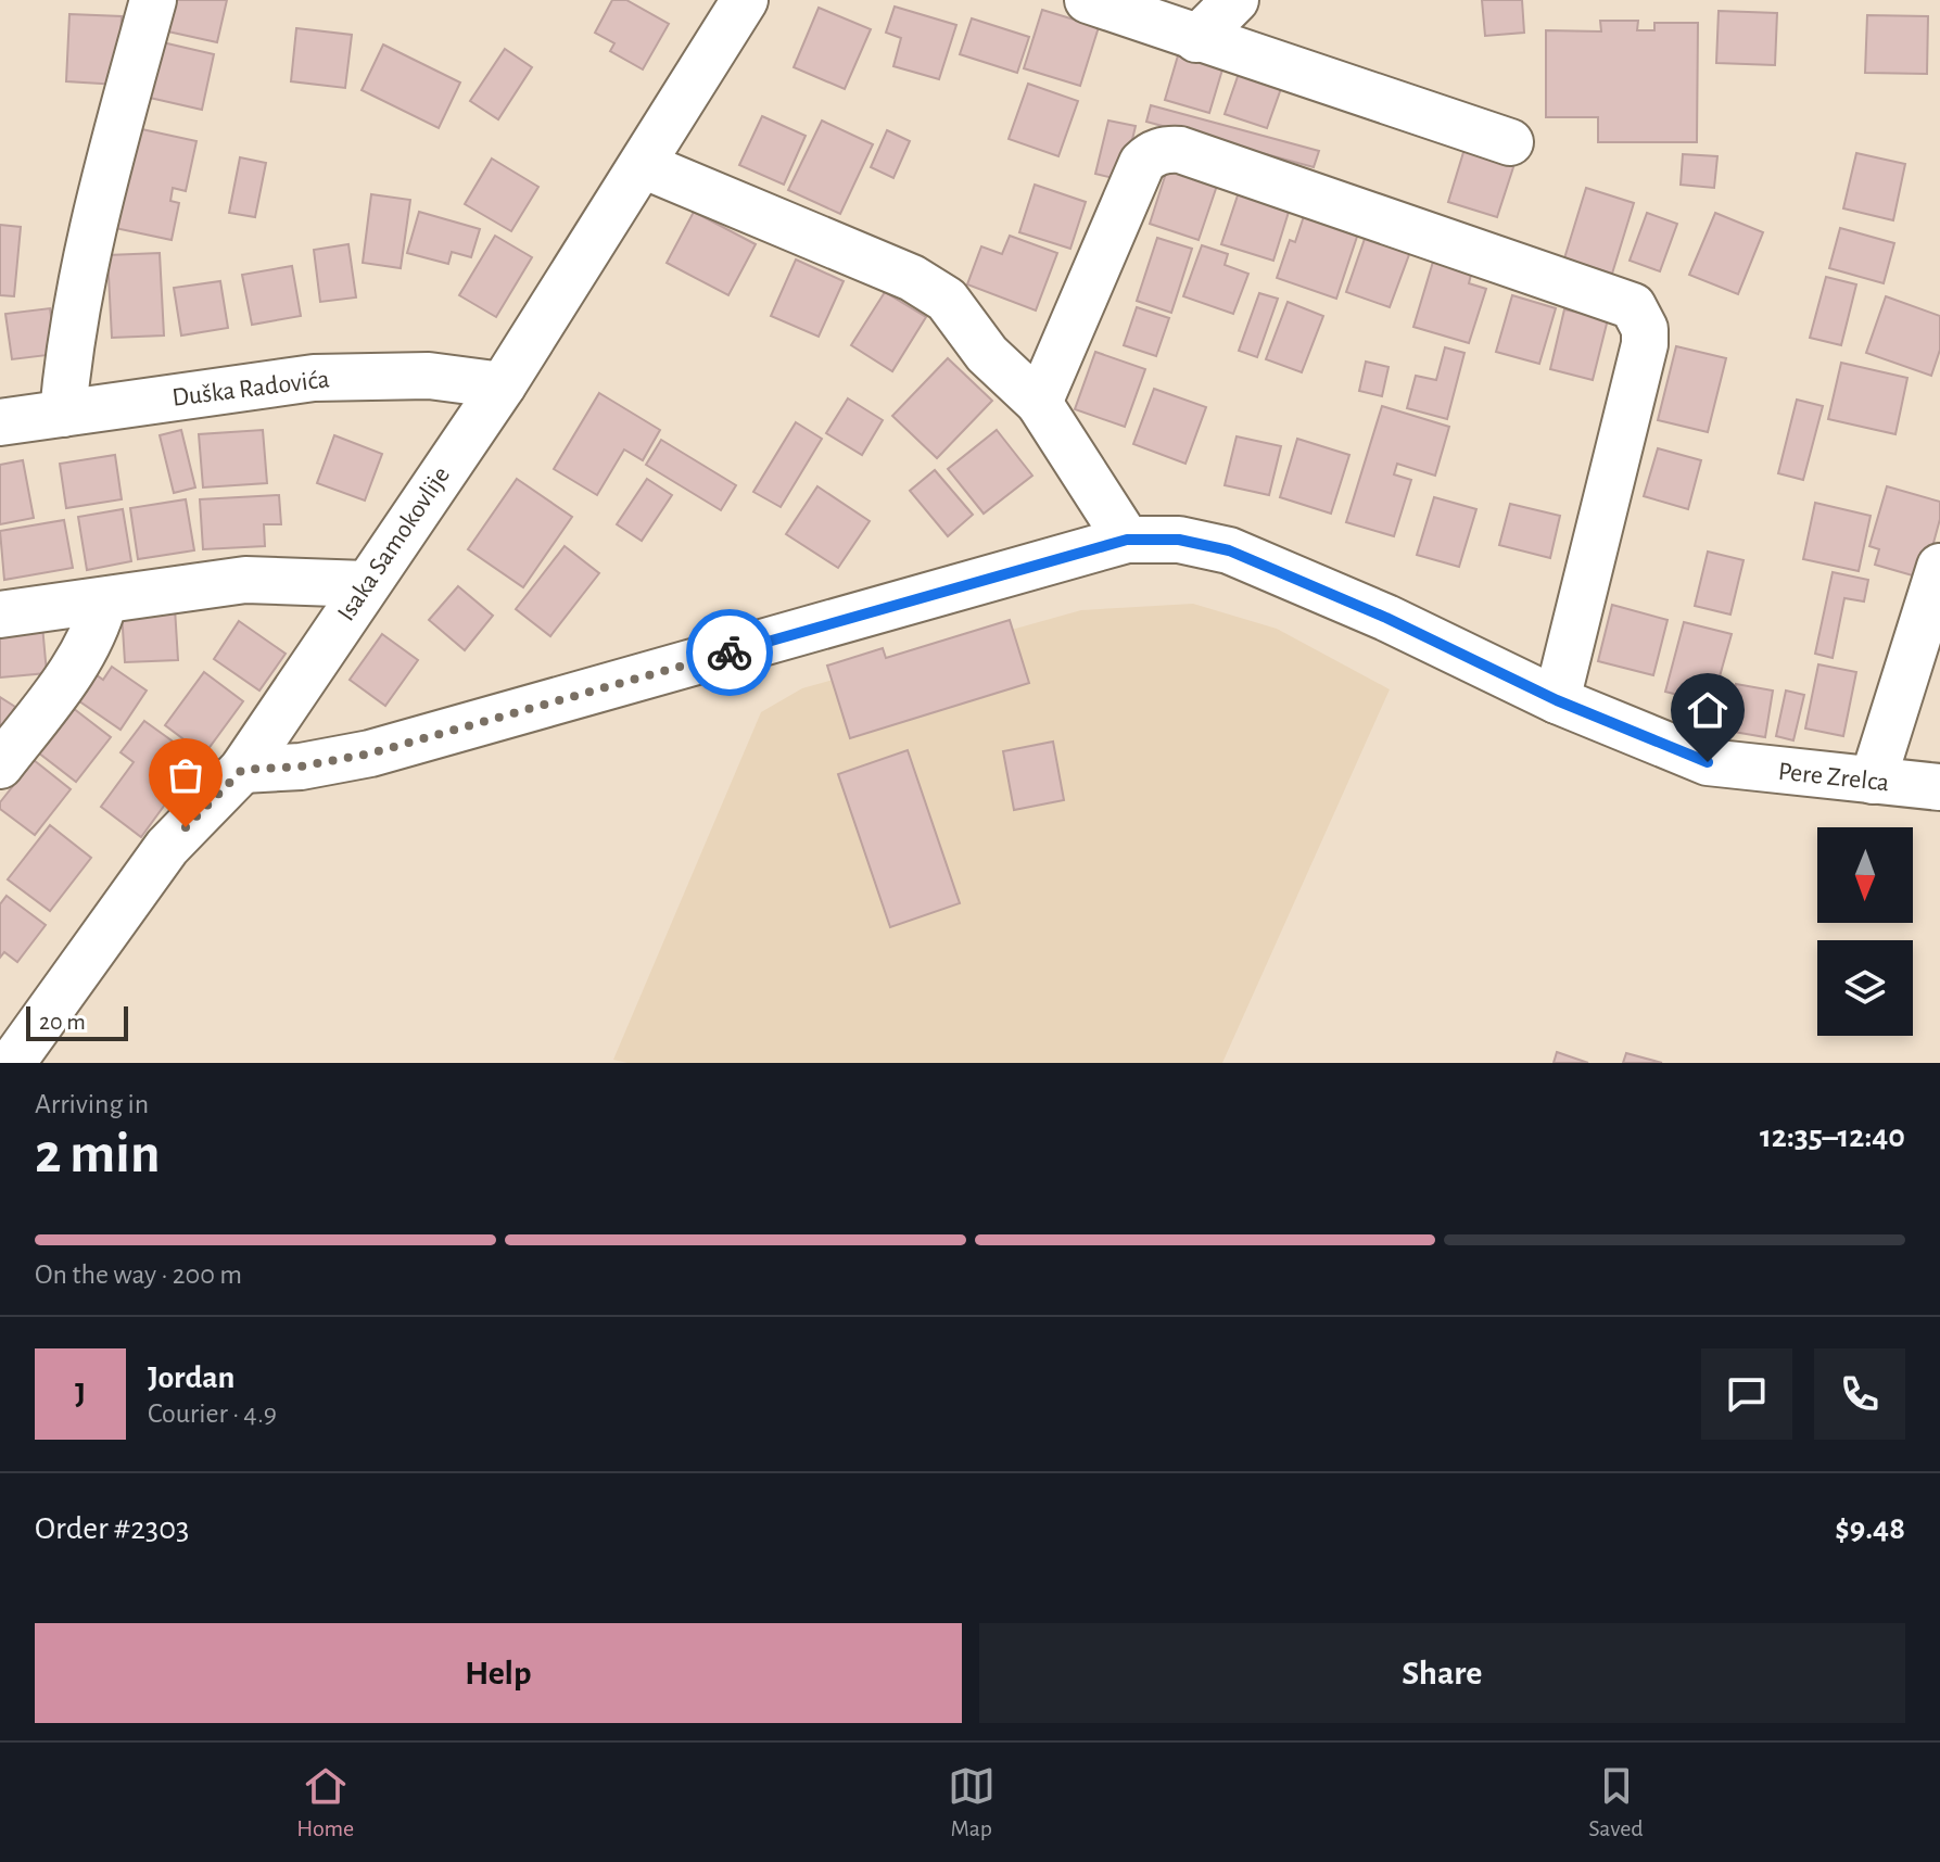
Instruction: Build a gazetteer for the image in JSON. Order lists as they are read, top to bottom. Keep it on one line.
{"streets":{"street":["Duška Radovića","Isaka Samokovlije","Pere Zrelca"]},"crossings":[["Duška Radovića","Isaka Samokovlije"],["Isaka Samokovlije","Pere Zrelca"]],"scale_bar":"20 m","north":"bottom","page":{"scale":"20 m","heading":["2 min","Arriving in","12:35–12:40"],"panel":["Jordan","Courier · 4.9","Order #2303","$9.48"],"bar":"On the way · 200 m","round":"J","buttons":["Help","Share"],"tabs":["Home","Map","Saved"]}}
